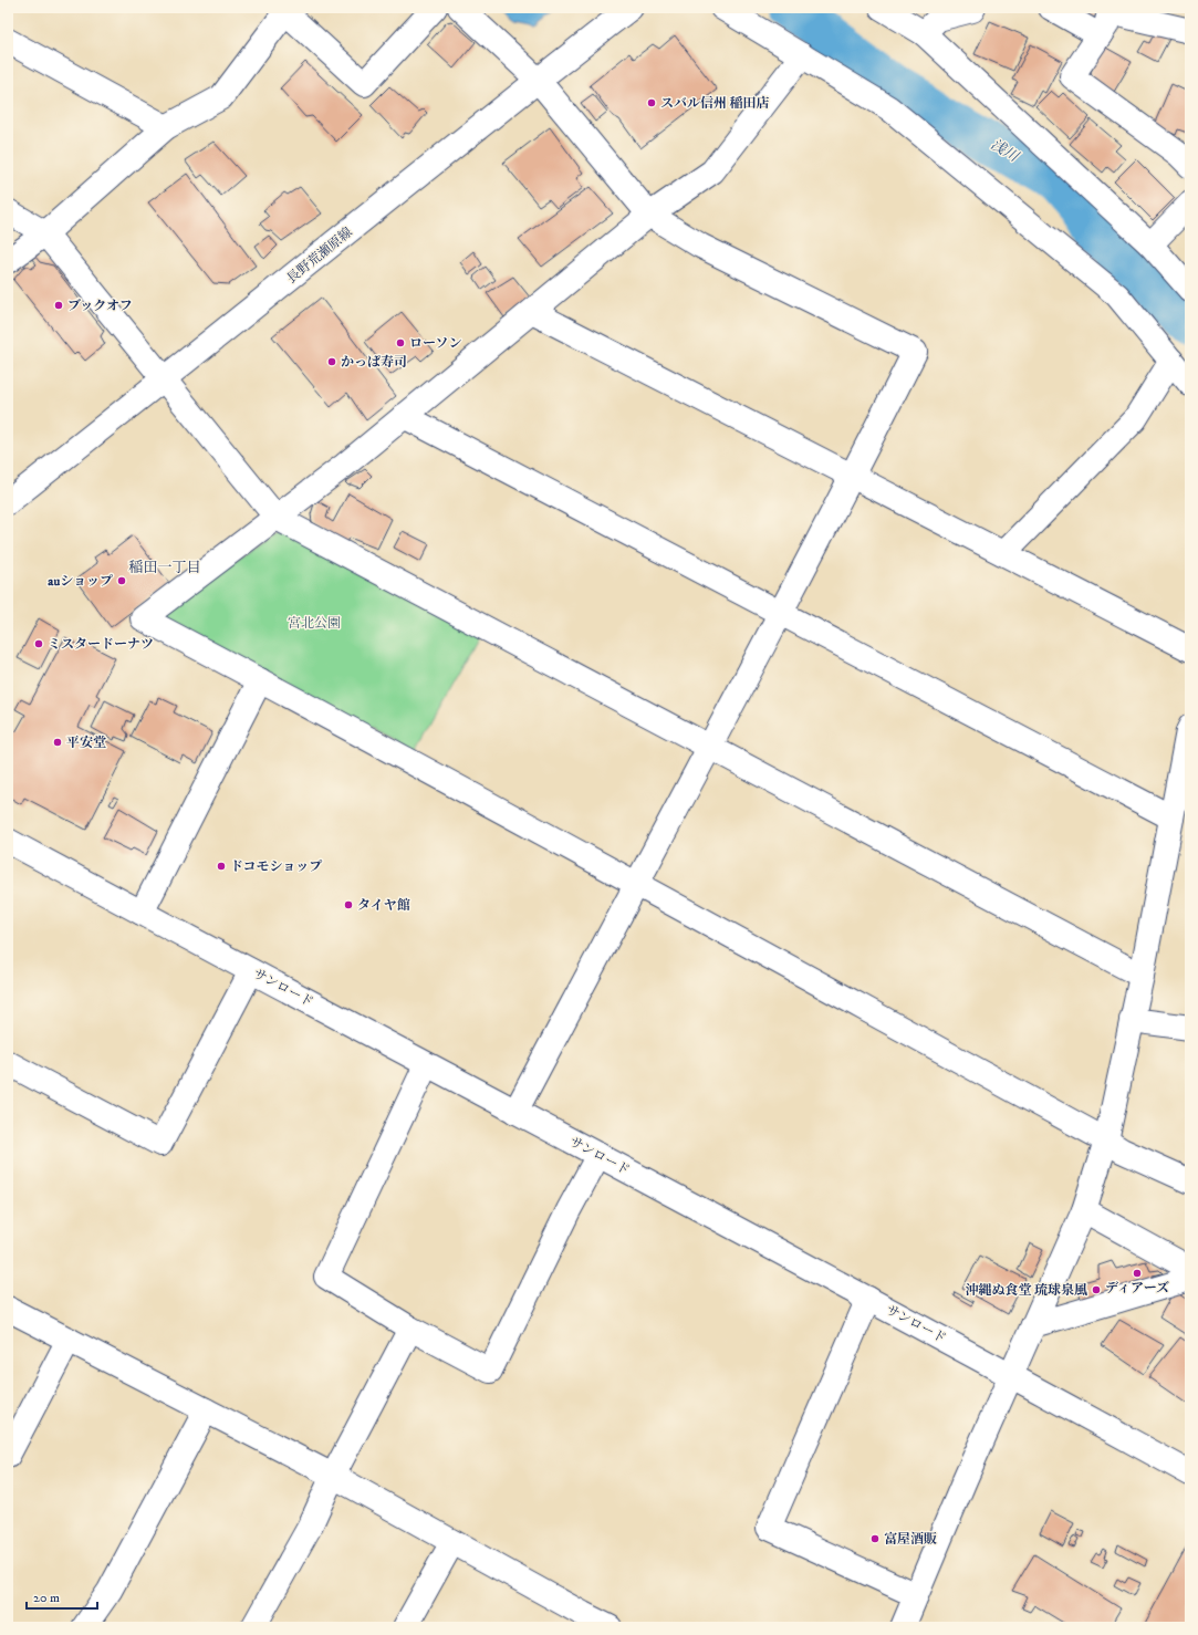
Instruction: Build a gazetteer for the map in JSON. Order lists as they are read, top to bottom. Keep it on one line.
{"streets":{"street":["長野荒瀬原線","サンロード"]},"districts":["稲田一丁目"],"water":["浅川"],"parks":["宮北公園"],"places":["スバル信州 稲田店","ブックオフ","ローソン","かっぱ寿司","auショップ","ミスタードーナツ","平安堂","ドコモショップ","タイヤ館","ディアーズ","沖縄ぬ食堂 琉球泉風","富屋酒販"],"scale_bar":"20 m"}
